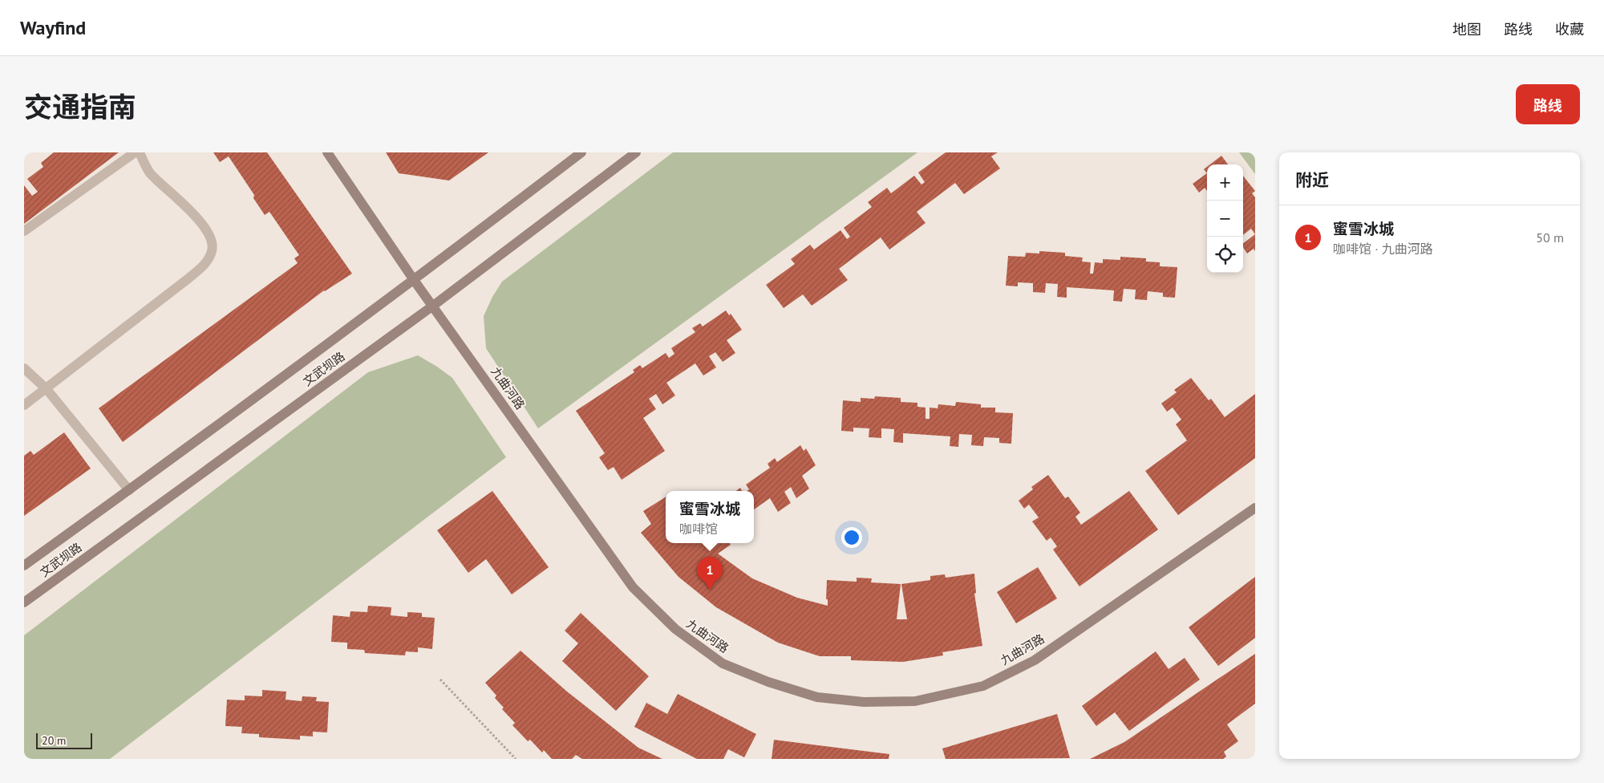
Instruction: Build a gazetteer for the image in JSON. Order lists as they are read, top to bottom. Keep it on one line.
{"streets":{"main road":["文武坝路","九曲河路"]},"crossings":[["文武坝路","九曲河路"]],"scale_bar":"20 m","page":{"header":"Wayfind","nav":["地图","路线","收藏"],"title":"交通指南","buttons":"路线","heading":"附近","map_buttons":["+","−"],"list":[{"mark":"1","name":"蜜雪冰城","note":"咖啡馆 · 九曲河路","value":"50 m"}],"popup":["蜜雪冰城","咖啡馆"],"pins":"1","scale":"20 m"}}
